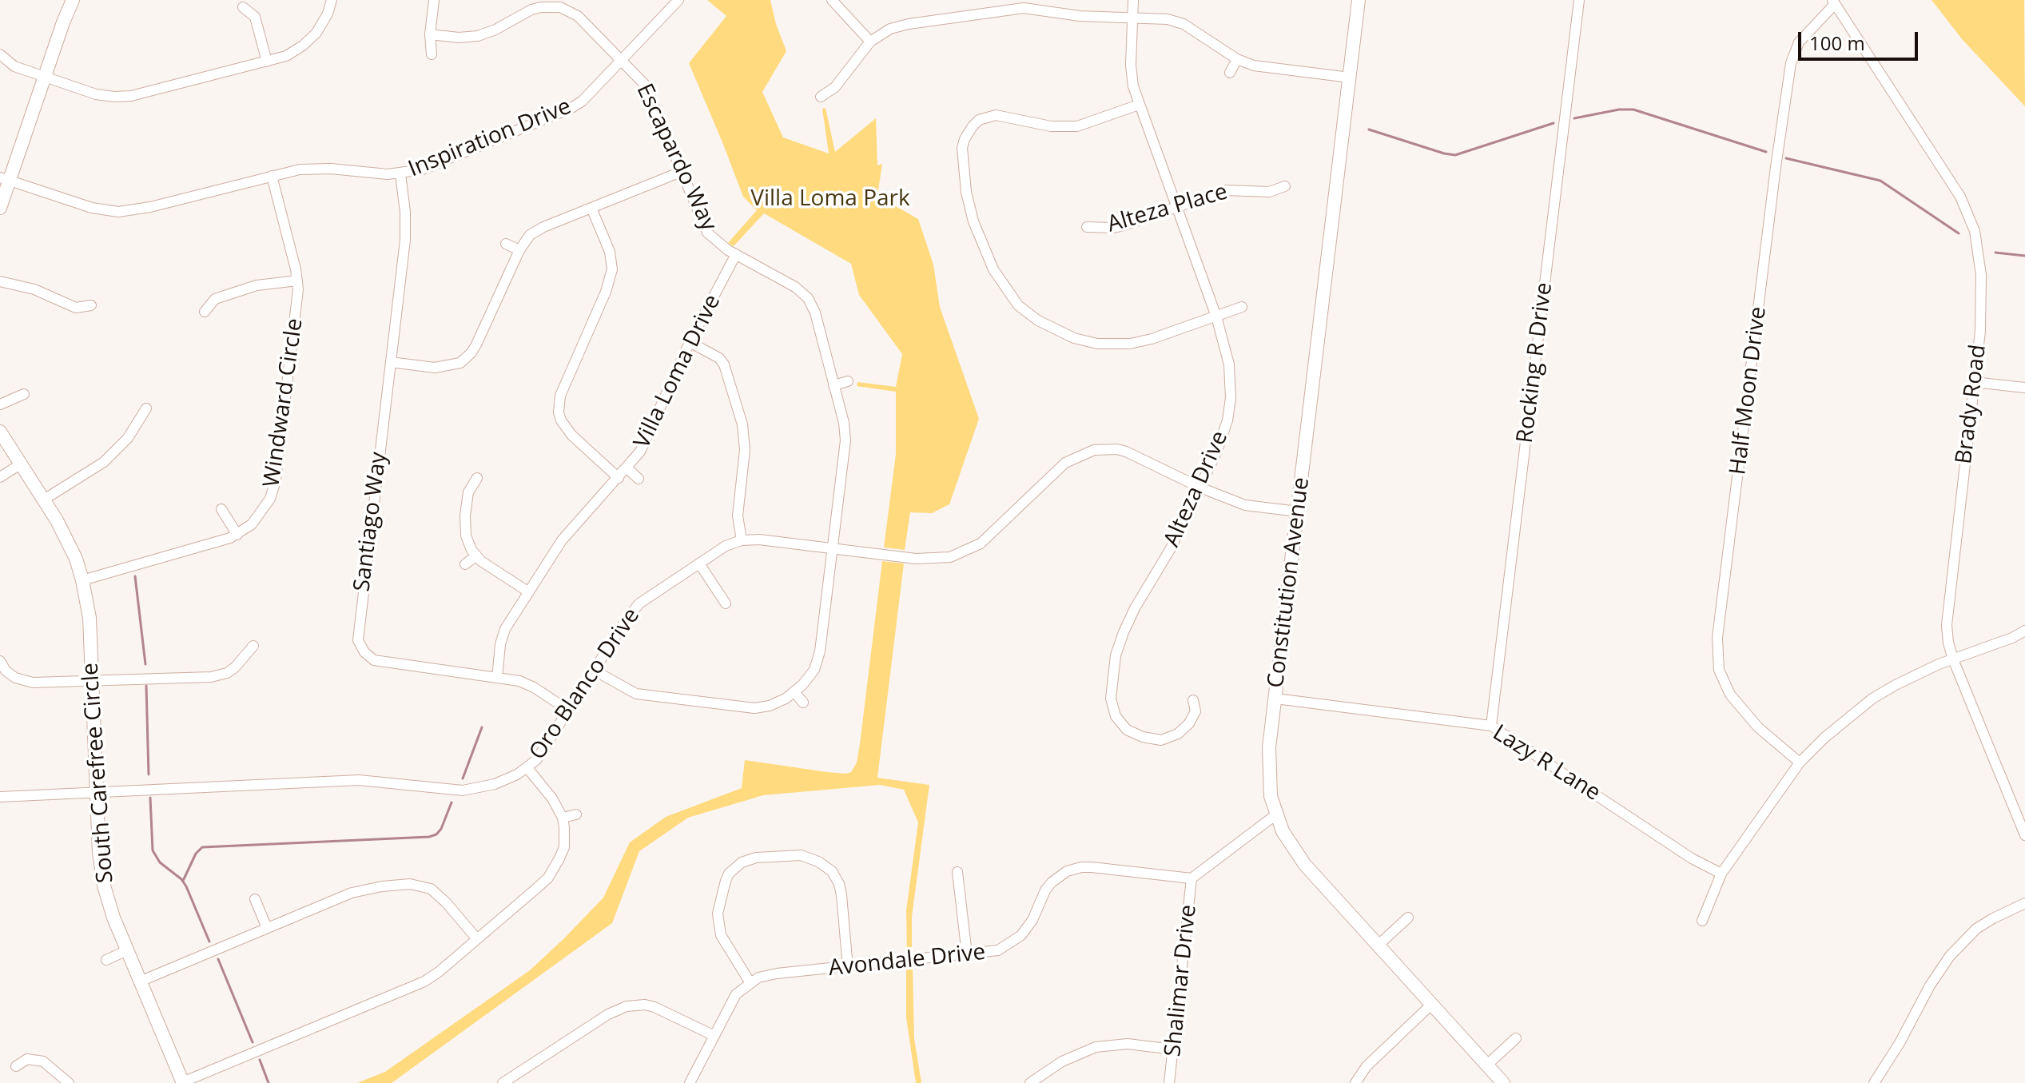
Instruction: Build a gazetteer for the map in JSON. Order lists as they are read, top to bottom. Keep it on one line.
{"streets":{"main road":["Constitution Avenue","South Carefree Circle"],"street":["Inspiration Drive","Escapardo Way","Alteza Place","Rocking R Drive","Villa Loma Drive","Half Moon Drive","Windward Circle","Brady Road","Alteza Drive","Santiago Way","Oro Blanco Drive","Lazy R Lane","Avondale Drive","Shalimar Drive"]},"crossings":[["Inspiration Drive","Escapardo Way"],["Inspiration Drive","Windward Circle"],["Inspiration Drive","Santiago Way"],["Escapardo Way","Villa Loma Drive"],["Escapardo Way","Oro Blanco Drive"],["Alteza Place","Alteza Drive"],["Rocking R Drive","Lazy R Lane"],["Villa Loma Drive","Santiago Way"],["Half Moon Drive","Brady Road"],["Windward Circle","South Carefree Circle"],["Alteza Drive","Oro Blanco Drive"],["Santiago Way","Oro Blanco Drive"],["Constitution Avenue","Oro Blanco Drive"],["Constitution Avenue","Lazy R Lane"],["Oro Blanco Drive","South Carefree Circle"],["Avondale Drive","Shalimar Drive"]],"parks":["Villa Loma Park"],"scale_bar":"100 m"}
